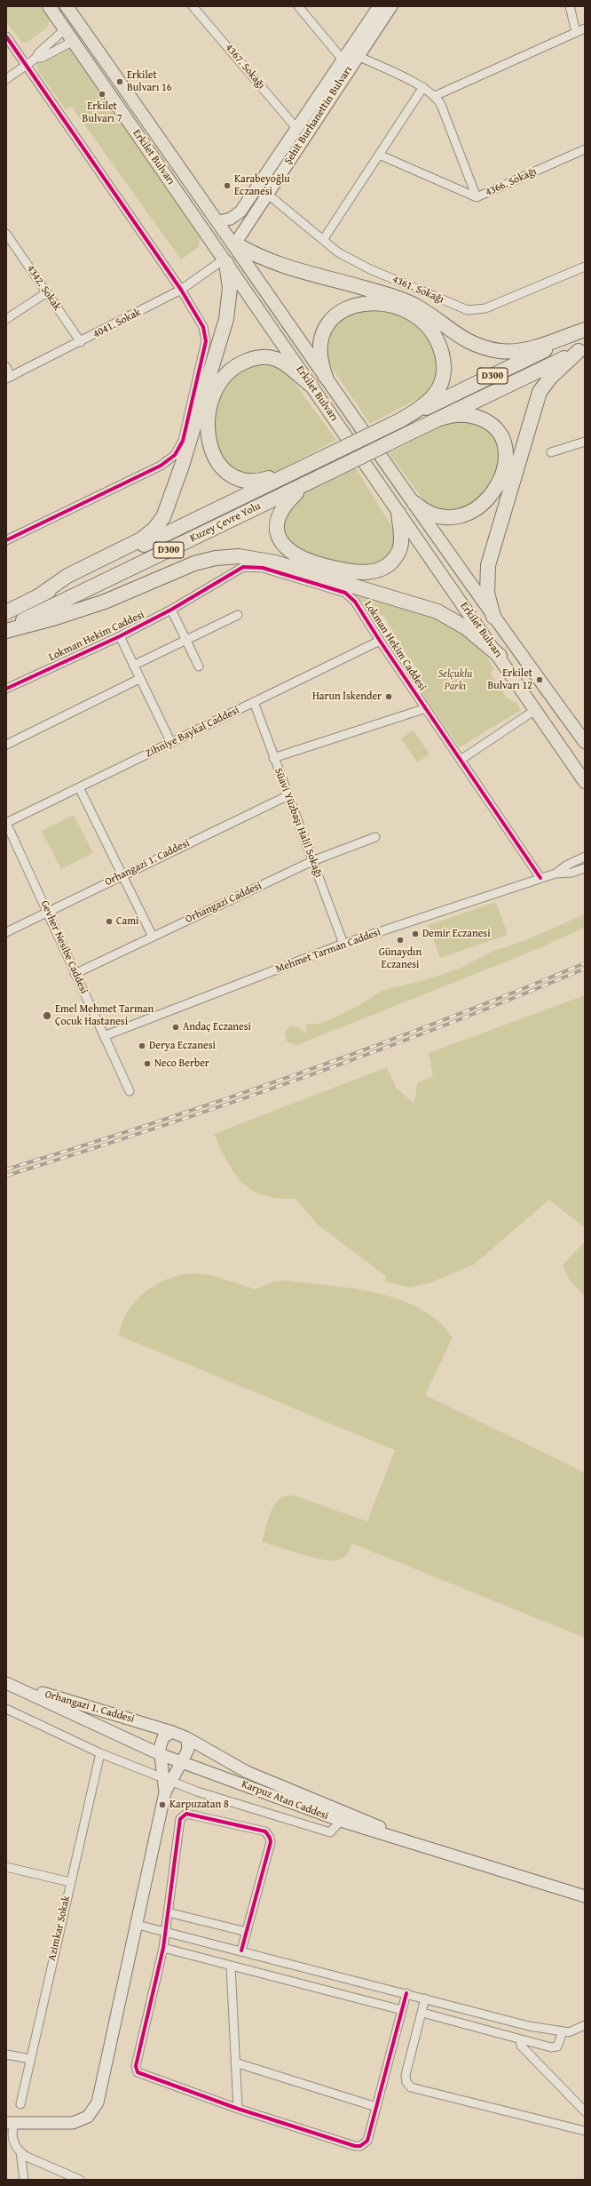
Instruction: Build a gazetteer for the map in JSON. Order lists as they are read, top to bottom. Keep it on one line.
{"streets":{"highway":["D300","Kuzey Çevre Yolu"],"main road":["Erkilet Bulvarı"],"street":["4367. Sokağı","Şehit Burhanettin Bulvarı","4366. Sokağı","4342. Sokak","4361. Sokağı","4041. Sokak","Lokman Hekim Caddesi","Zihniye Baykal Caddesi","Süavi Yüzbaşı Halil Sokağı","Orhangazi 1. Caddesi","Orhangazi Caddesi","Gevher Nesibe Caddesi","Mehmet Tarman Caddesi","Karpuz Atan Caddesi","Azimkar Sokak"]},"crossings":[["4367. Sokağı","Şehit Burhanettin Bulvarı"],["Şehit Burhanettin Bulvarı","Erkilet Bulvarı"],["Şehit Burhanettin Bulvarı","4361. Sokağı"],["Erkilet Bulvarı","4041. Sokak"],["4342. Sokak","4041. Sokak"],["D300","Kuzey Çevre Yolu"],["Lokman Hekim Caddesi","Zihniye Baykal Caddesi"],["Lokman Hekim Caddesi","Mehmet Tarman Caddesi"],["Zihniye Baykal Caddesi","Süavi Yüzbaşı Halil Sokağı"],["Zihniye Baykal Caddesi","Gevher Nesibe Caddesi"],["Süavi Yüzbaşı Halil Sokağı","Orhangazi 1. Caddesi"],["Süavi Yüzbaşı Halil Sokağı","Orhangazi Caddesi"],["Süavi Yüzbaşı Halil Sokağı","Mehmet Tarman Caddesi"],["Orhangazi 1. Caddesi","Gevher Nesibe Caddesi"],["Orhangazi 1. Caddesi","Karpuz Atan Caddesi"],["Orhangazi Caddesi","Gevher Nesibe Caddesi"],["Gevher Nesibe Caddesi","Mehmet Tarman Caddesi"]],"parks":["Selçuklu Parkı"],"places":["Erkilet Bulvarı 16","Erkilet Bulvarı 7","Karabeyoğlu Eczanesi","Erkilet Bulvarı 12","Harun İskender","Cami","Demir Eczanesi","Günaydın Eczanesi","Emel Mehmet Tarman Çocuk Hastanesi","Andaç Eczanesi","Derya Eczanesi","Neco Berber","Karpuzatan 8"]}
